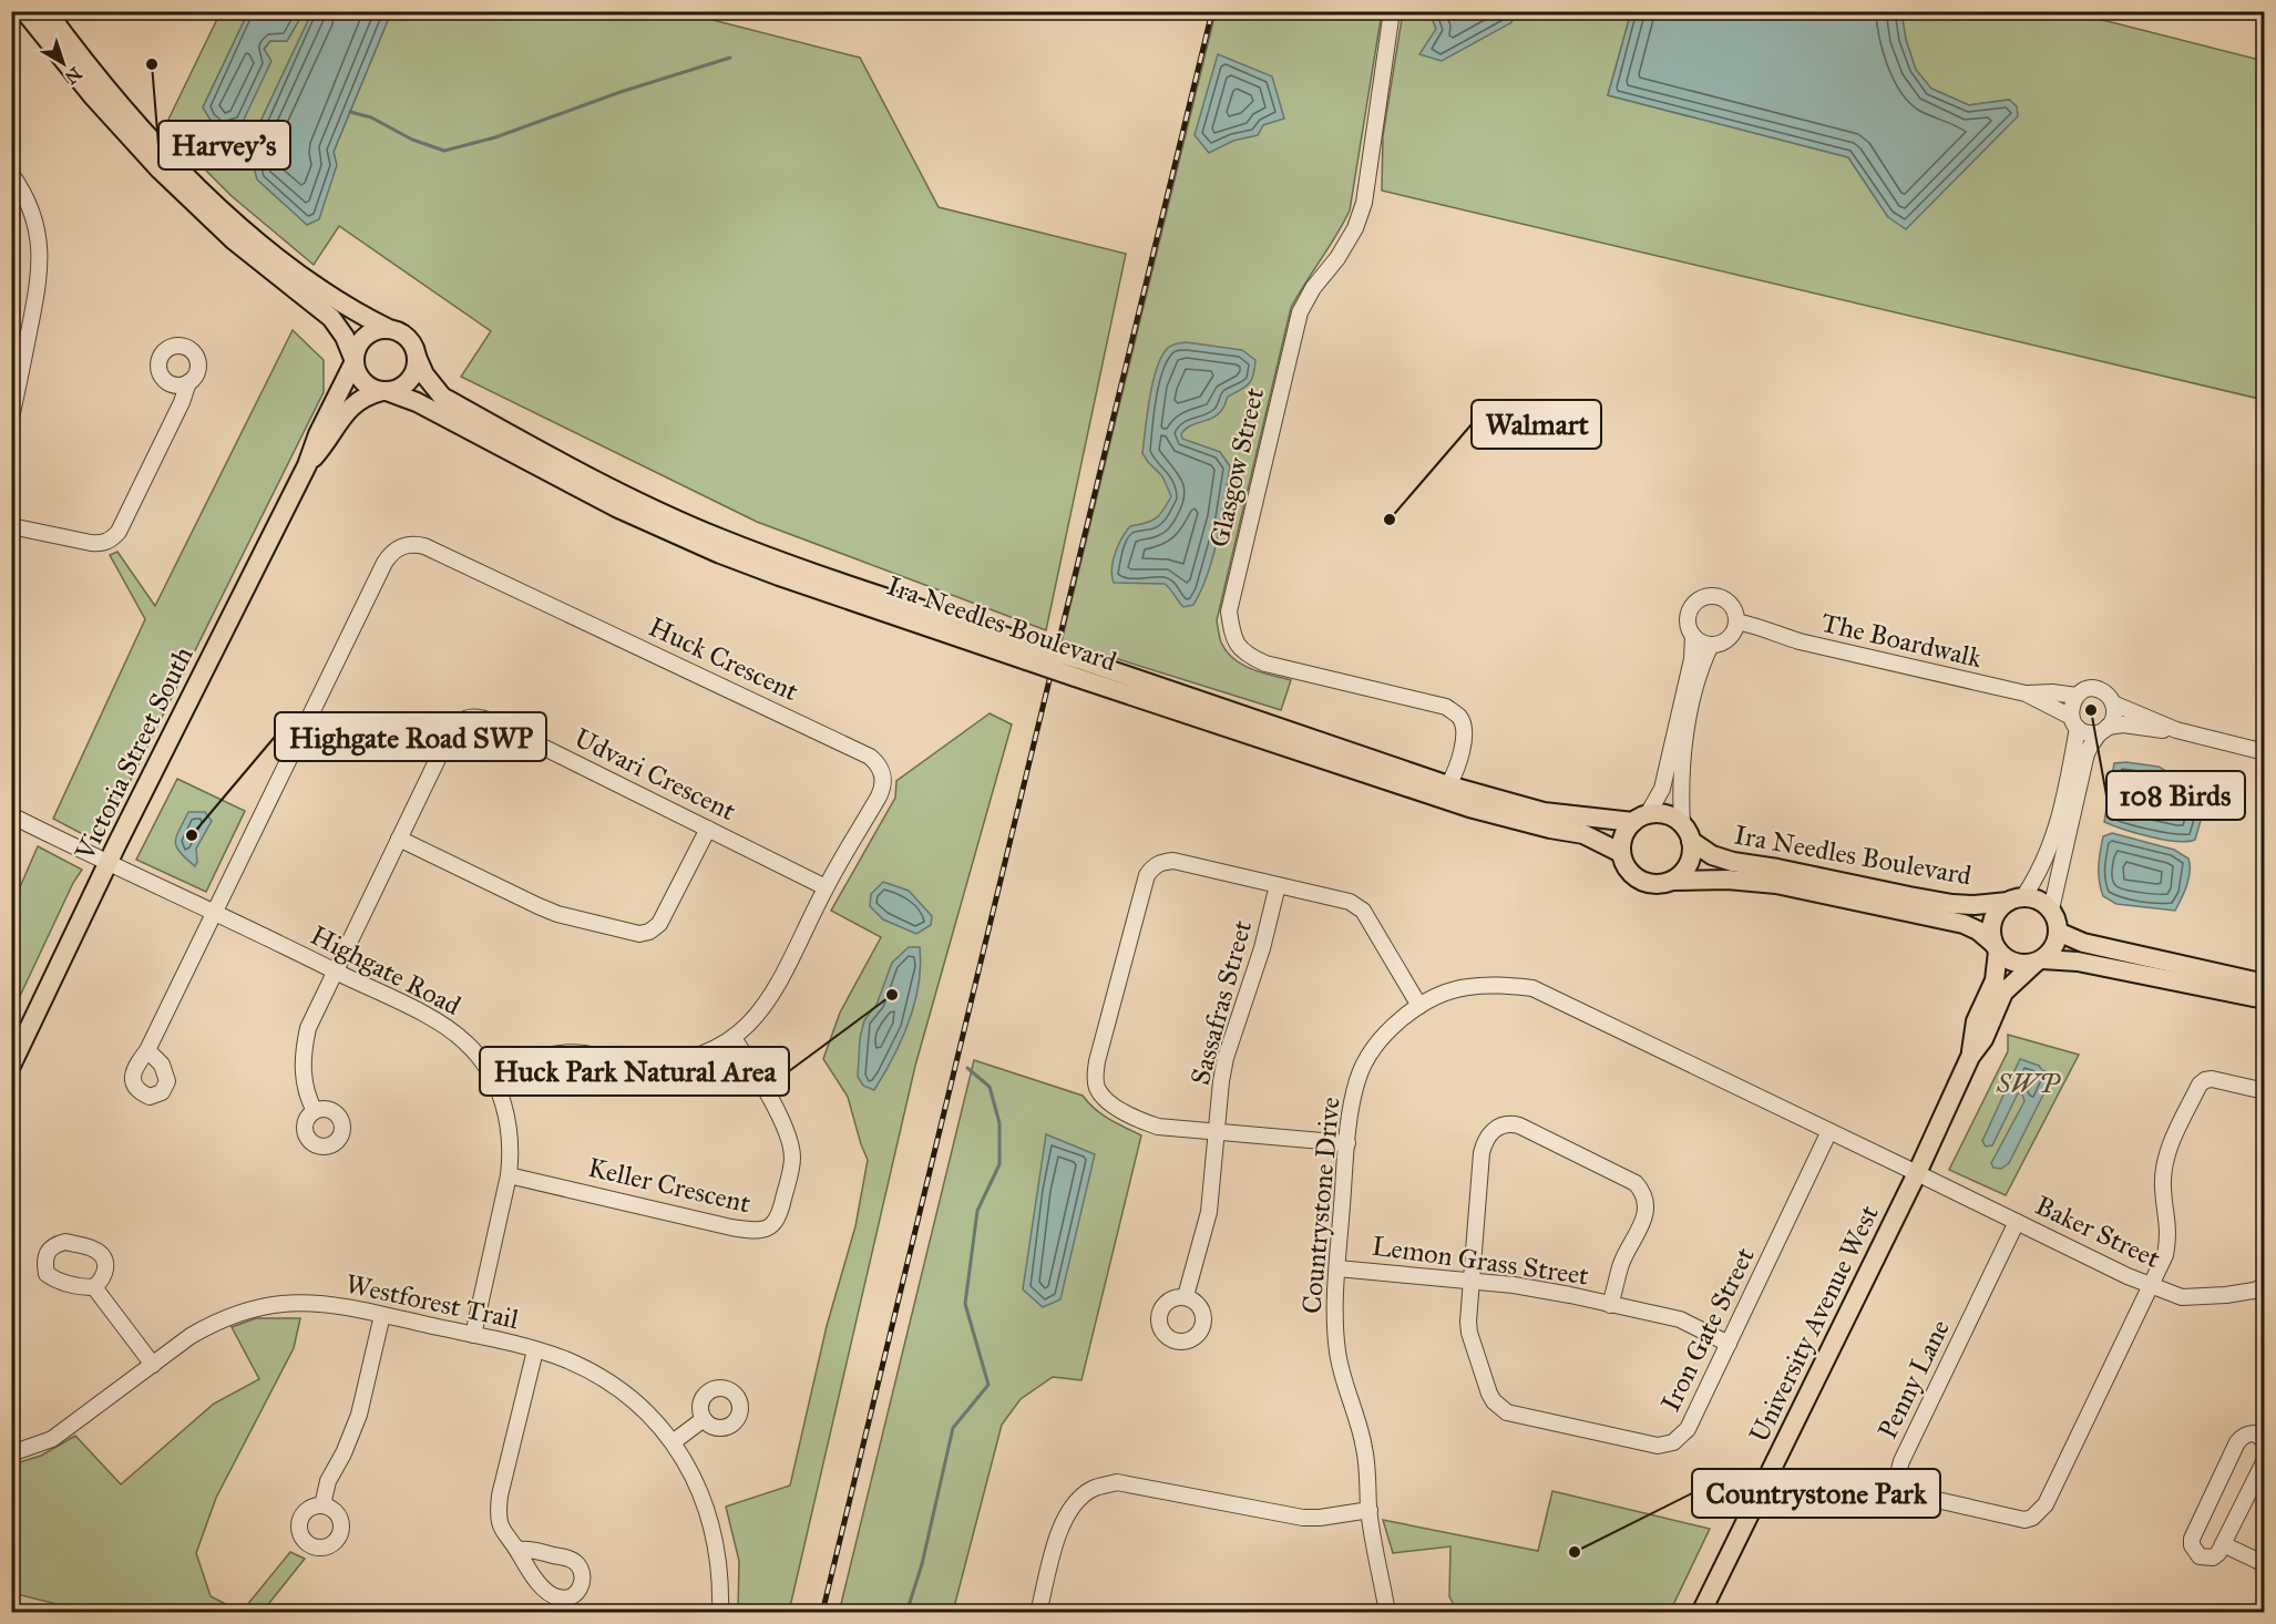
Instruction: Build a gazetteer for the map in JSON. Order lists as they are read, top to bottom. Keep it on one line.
{"streets":{"main road":["Ira Needles Boulevard","Victoria Street South","University Avenue West"],"street":["Glasgow Street","The Boardwalk","Huck Crescent","Udvari Crescent","Highgate Road","Sassafras Street","Keller Crescent","Countrystone Drive","Baker Street","Lemon Grass Street","Westforest Trail","Iron Gate Street","Penny Lane"]},"crossings":[["Glasgow Street","Ira Needles Boulevard"],["Ira Needles Boulevard","Victoria Street South"],["Ira Needles Boulevard","University Avenue West"],["Huck Crescent","Udvari Crescent"],["Huck Crescent","Highgate Road"],["Huck Crescent","Keller Crescent"],["Victoria Street South","Highgate Road"],["Udvari Crescent","Highgate Road"],["Highgate Road","Keller Crescent"],["Highgate Road","Westforest Trail"],["Countrystone Drive","Baker Street"],["Countrystone Drive","Lemon Grass Street"],["Countrystone Drive","University Avenue West"],["Countrystone Drive","Iron Gate Street"],["Baker Street","University Avenue West"],["Baker Street","Penny Lane"],["Lemon Grass Street","Iron Gate Street"]],"parks":["SWP"],"places":["Harvey's","Walmart","108 Birds","Highgate Road SWP","Huck Park Natural Area","Countrystone Park"],"north":"bottom right"}
